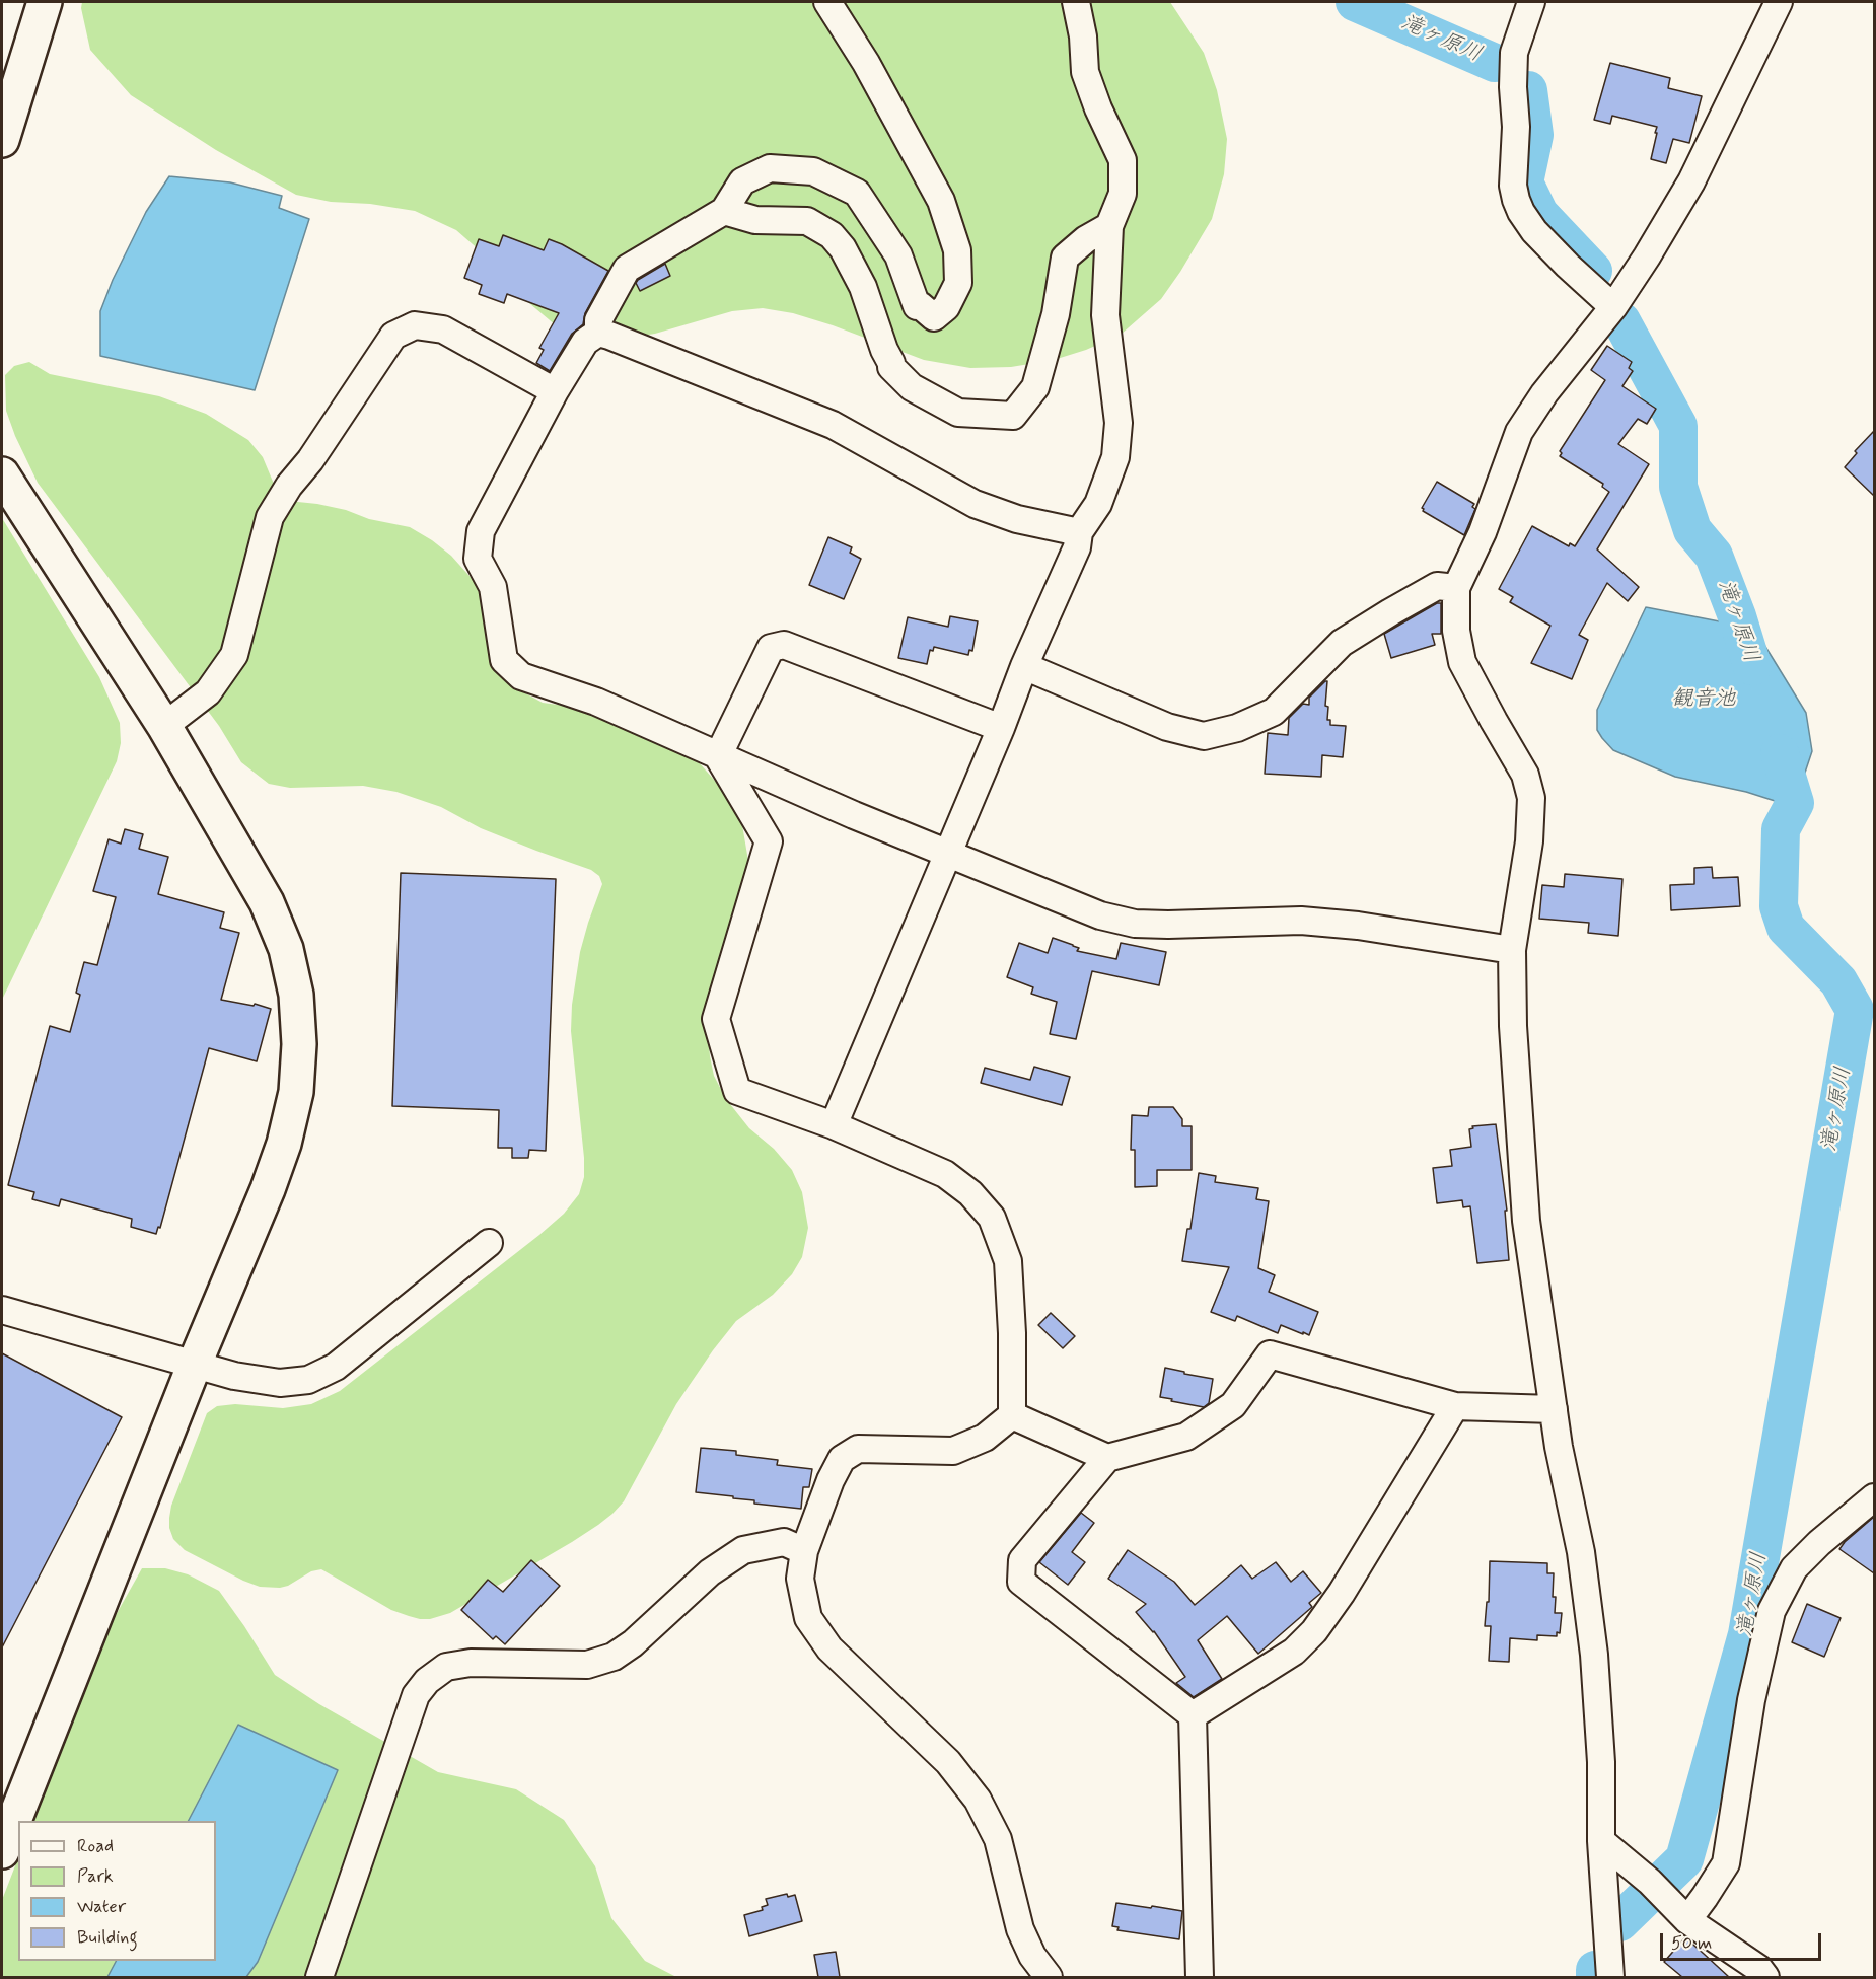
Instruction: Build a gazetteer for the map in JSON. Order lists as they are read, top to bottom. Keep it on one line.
{"water":["滝ヶ原川","観音池"],"legend":["Road","Park","Water","Building"],"scale_bar":"50 m"}
